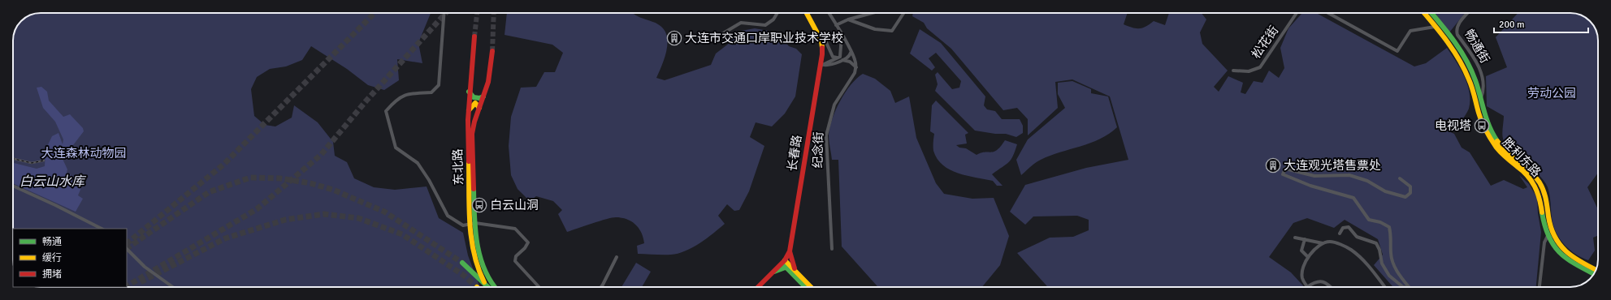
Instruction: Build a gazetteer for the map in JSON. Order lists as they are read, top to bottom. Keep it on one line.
{"streets":{"main road":["长春路","胜利东路","东北路"],"street":["松花街","畅通街","纪念街"]},"water":["白云山水库"],"parks":["劳动公园","大连森林动物园"],"places":{"building":["大连市交通口岸职业技术学校","大连观光塔售票处"],"bus stop":["电视塔","白云山洞"]},"legend":["畅通","缓行","拥堵"],"scale_bar":"200 m"}
